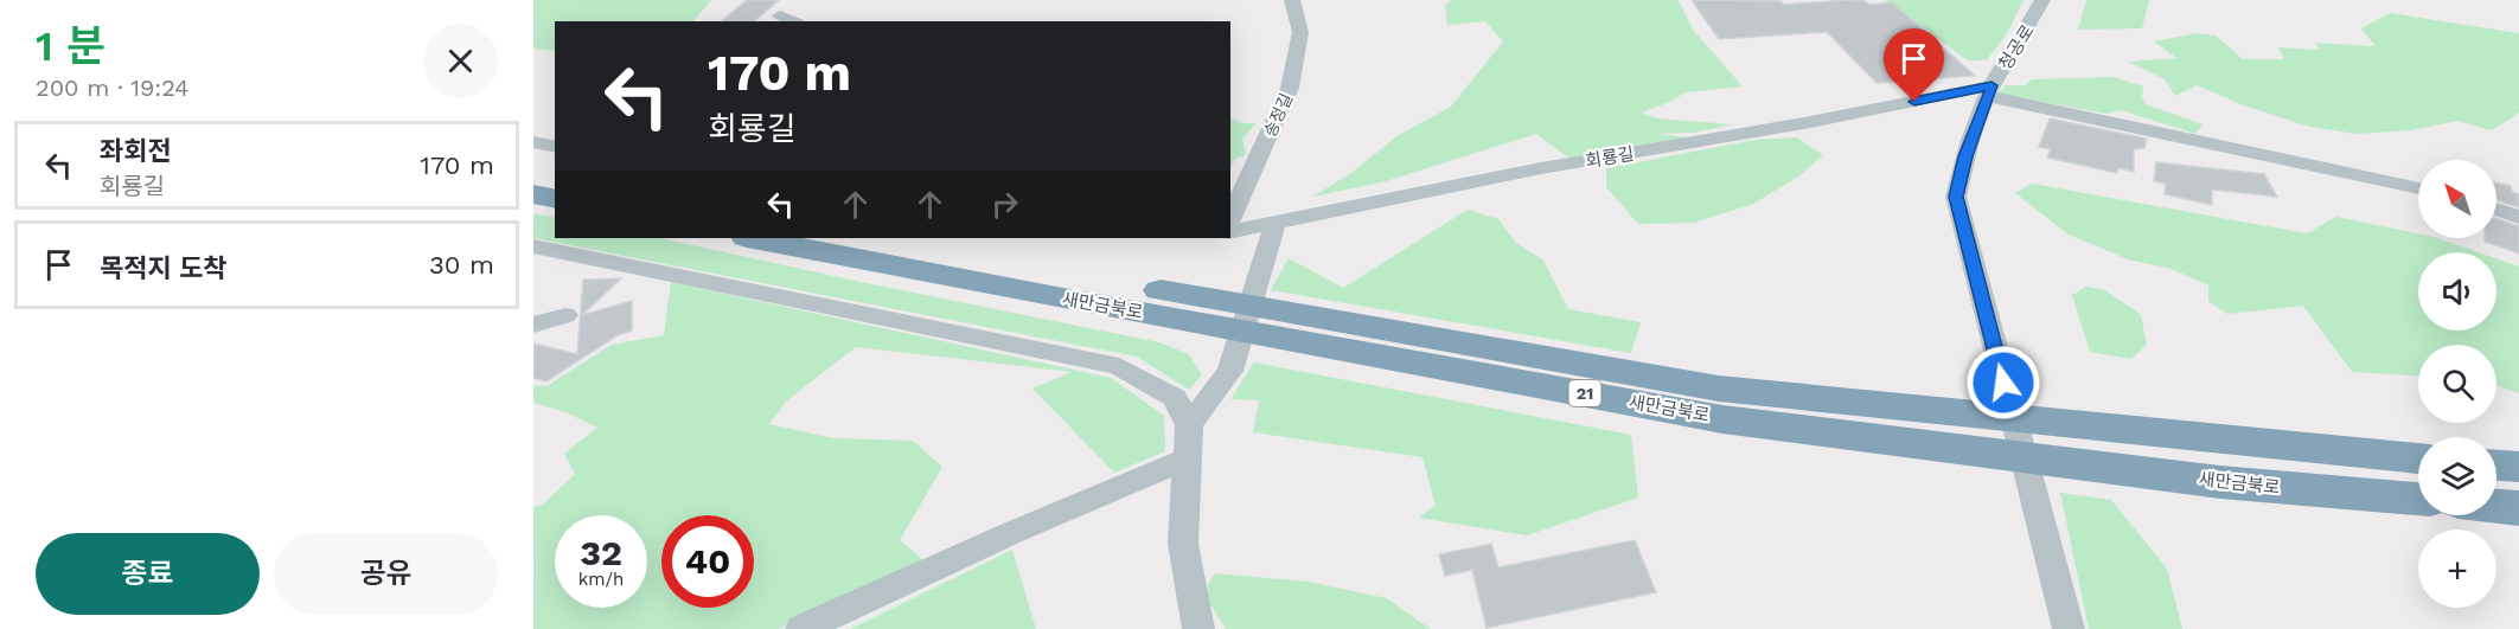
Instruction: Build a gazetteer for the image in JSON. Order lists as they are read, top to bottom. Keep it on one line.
{"streets":{"highway":["새만금북로","21"],"street":["청공로","송정길","회룡길"]},"crossings":[["청공로","회룡길"]],"north":"top left","page":{"heading":["1 분","200 m · 19:24"],"turn":["170 m","회룡길"],"list":[{"name":"좌회전","note":"회룡길","value":"170 m"},{"name":"목적지 도착","value":"30 m"}],"map_buttons":"+","speed":"32 km/h","limit":"40","buttons":["종료","공유"]}}
